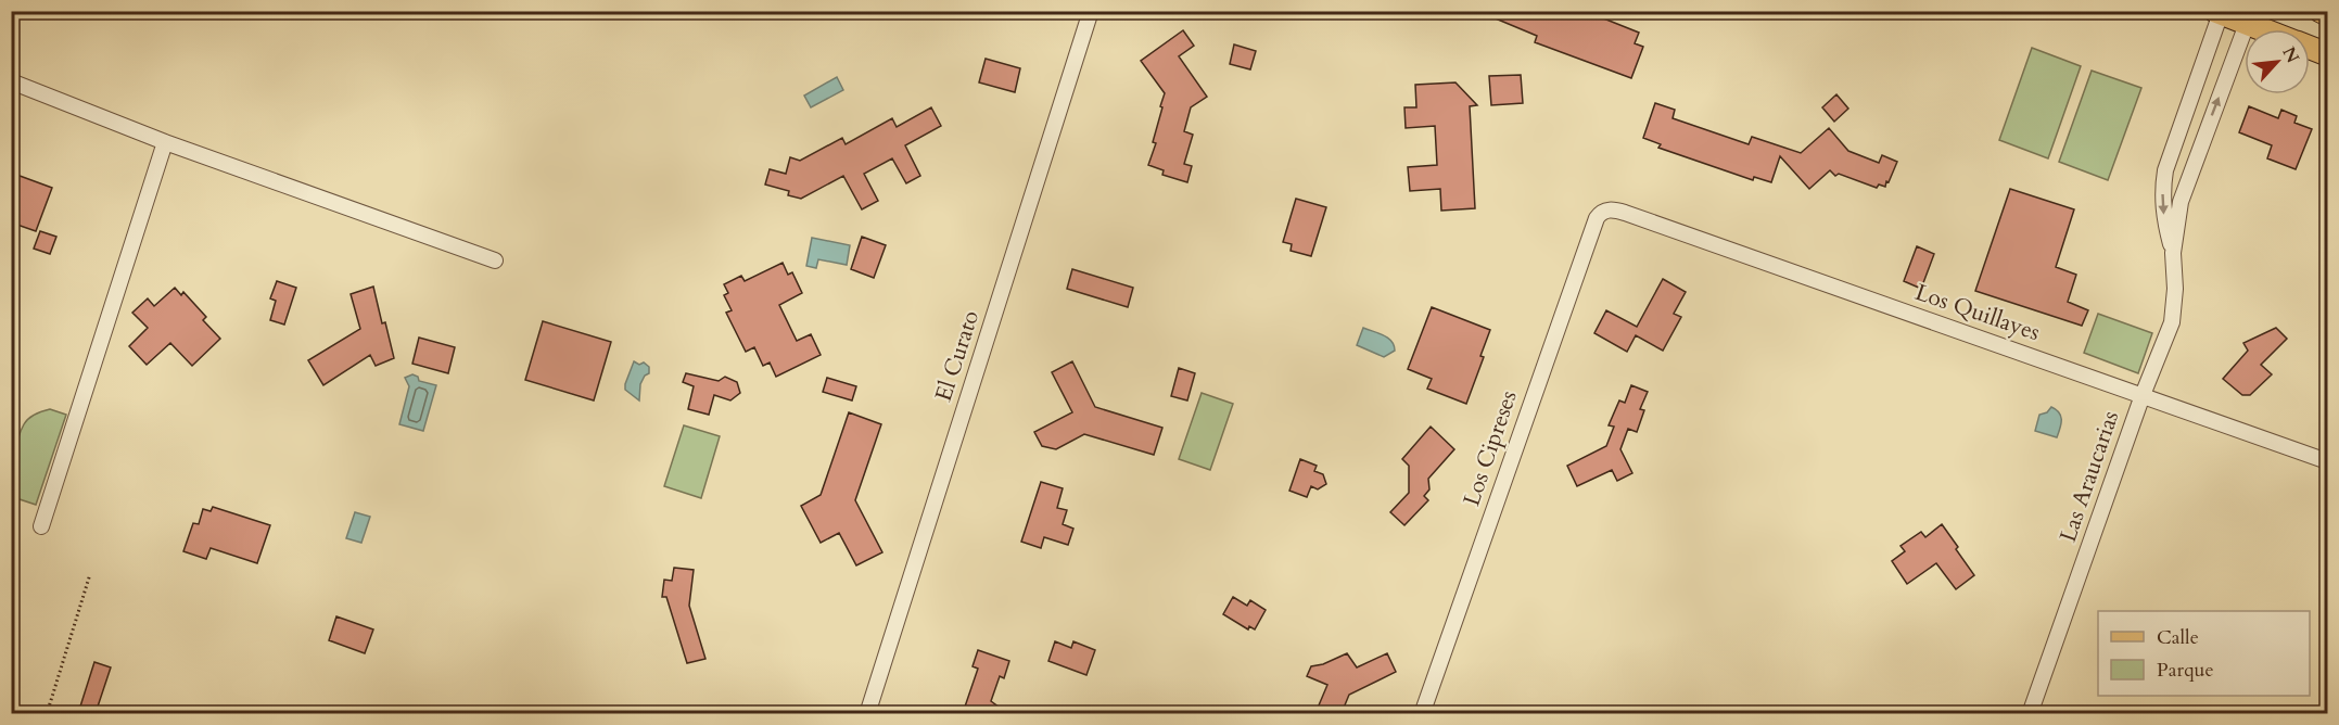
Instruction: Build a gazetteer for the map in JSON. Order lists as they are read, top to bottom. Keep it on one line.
{"streets":{"street":["Los Quillayes","El Curato","Los Cipreses","Las Araucarias"]},"crossings":[["Los Quillayes","Los Cipreses"],["Los Quillayes","Las Araucarias"]],"legend":["Calle","Parque"],"north":"top right"}
